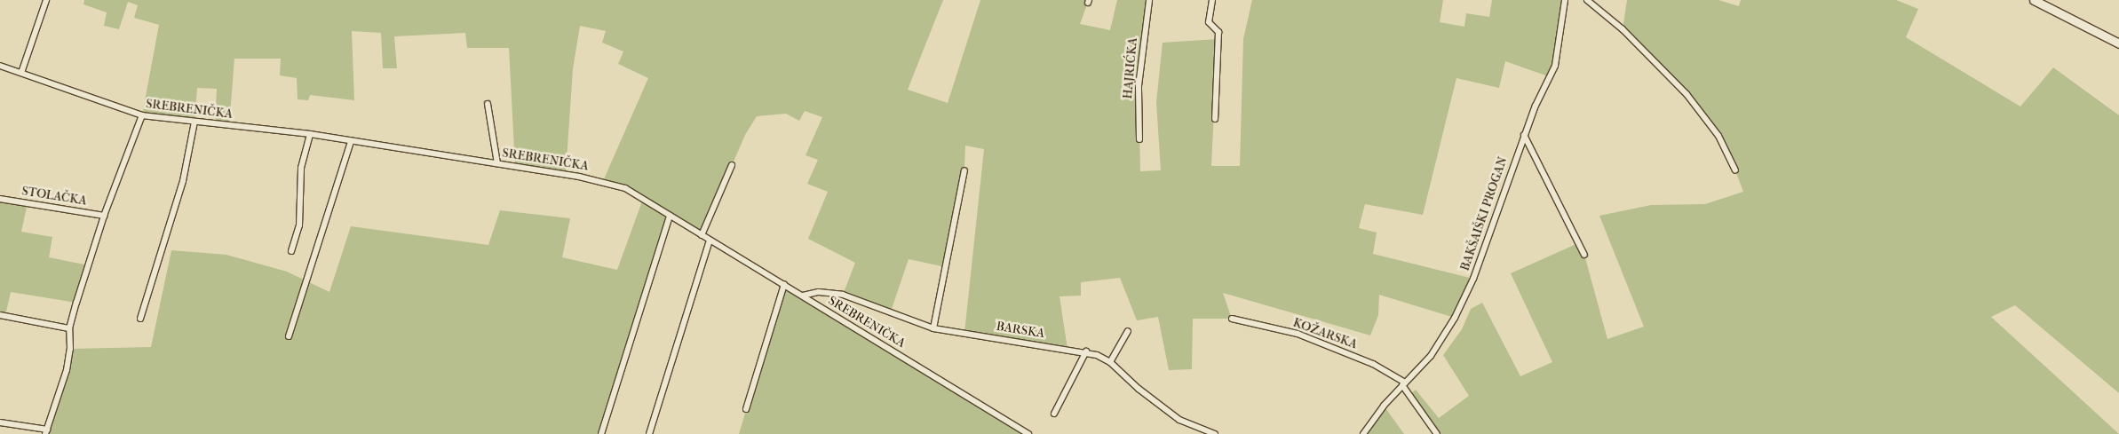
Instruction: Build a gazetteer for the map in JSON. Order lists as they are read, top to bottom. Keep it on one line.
{"streets":{"street":["HAJRIĆKA","SREBRENIČKA","STOLAČKA","BAKŠAIŠKI PROGAN","BARSKA","KOŽARSKA"]},"crossings":[["SREBRENIČKA","BARSKA"],["BAKŠAIŠKI PROGAN","KOŽARSKA"]]}
